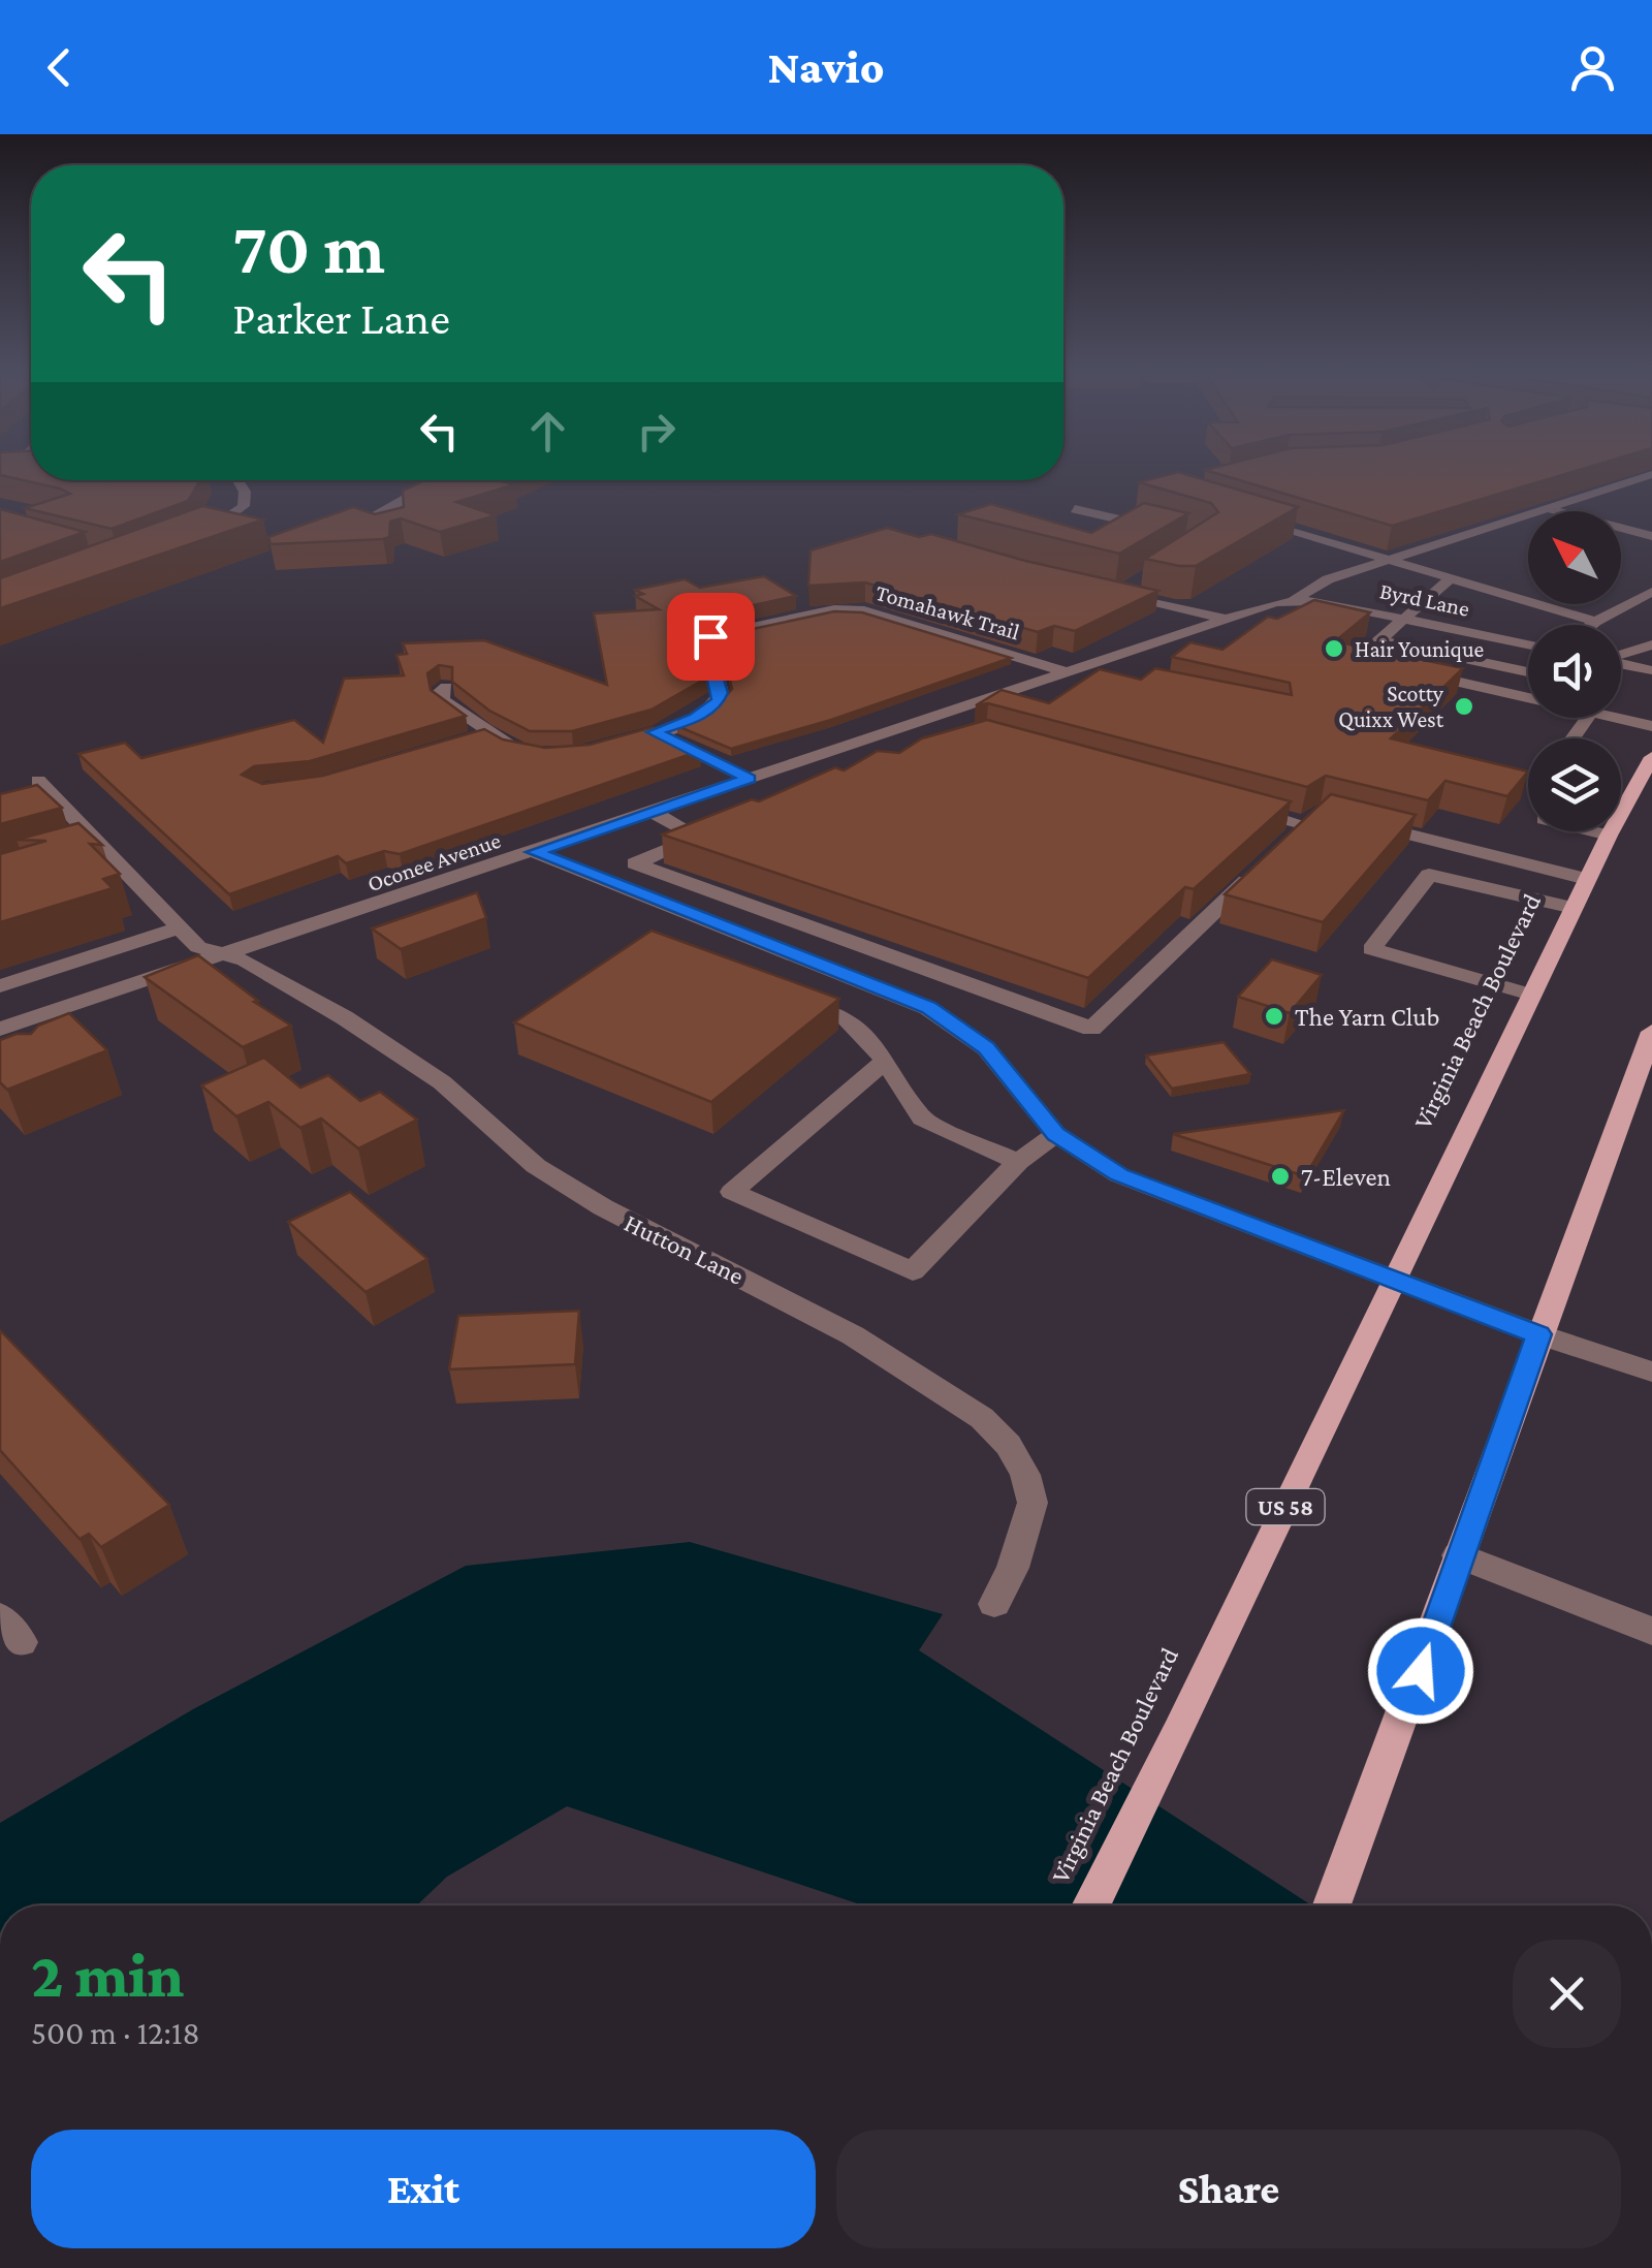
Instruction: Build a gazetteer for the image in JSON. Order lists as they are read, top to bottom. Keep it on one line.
{"streets":{"main road":["Virginia Beach Boulevard","US 58"],"street":["Byrd Lane","Tomahawk Trail","Oconee Avenue","Hutton Lane"]},"crossings":[["Byrd Lane","Oconee Avenue"],["Tomahawk Trail","Oconee Avenue"],["Oconee Avenue","Hutton Lane"]],"places":["Hair Younique","Scotty Quixx West","The Yarn Club","7-Eleven"],"north":"top left","page":{"header":"Navio","turn":["70 m","Parker Lane"],"heading":["2 min","500 m · 12:18"],"buttons":["Exit","Share"]}}
